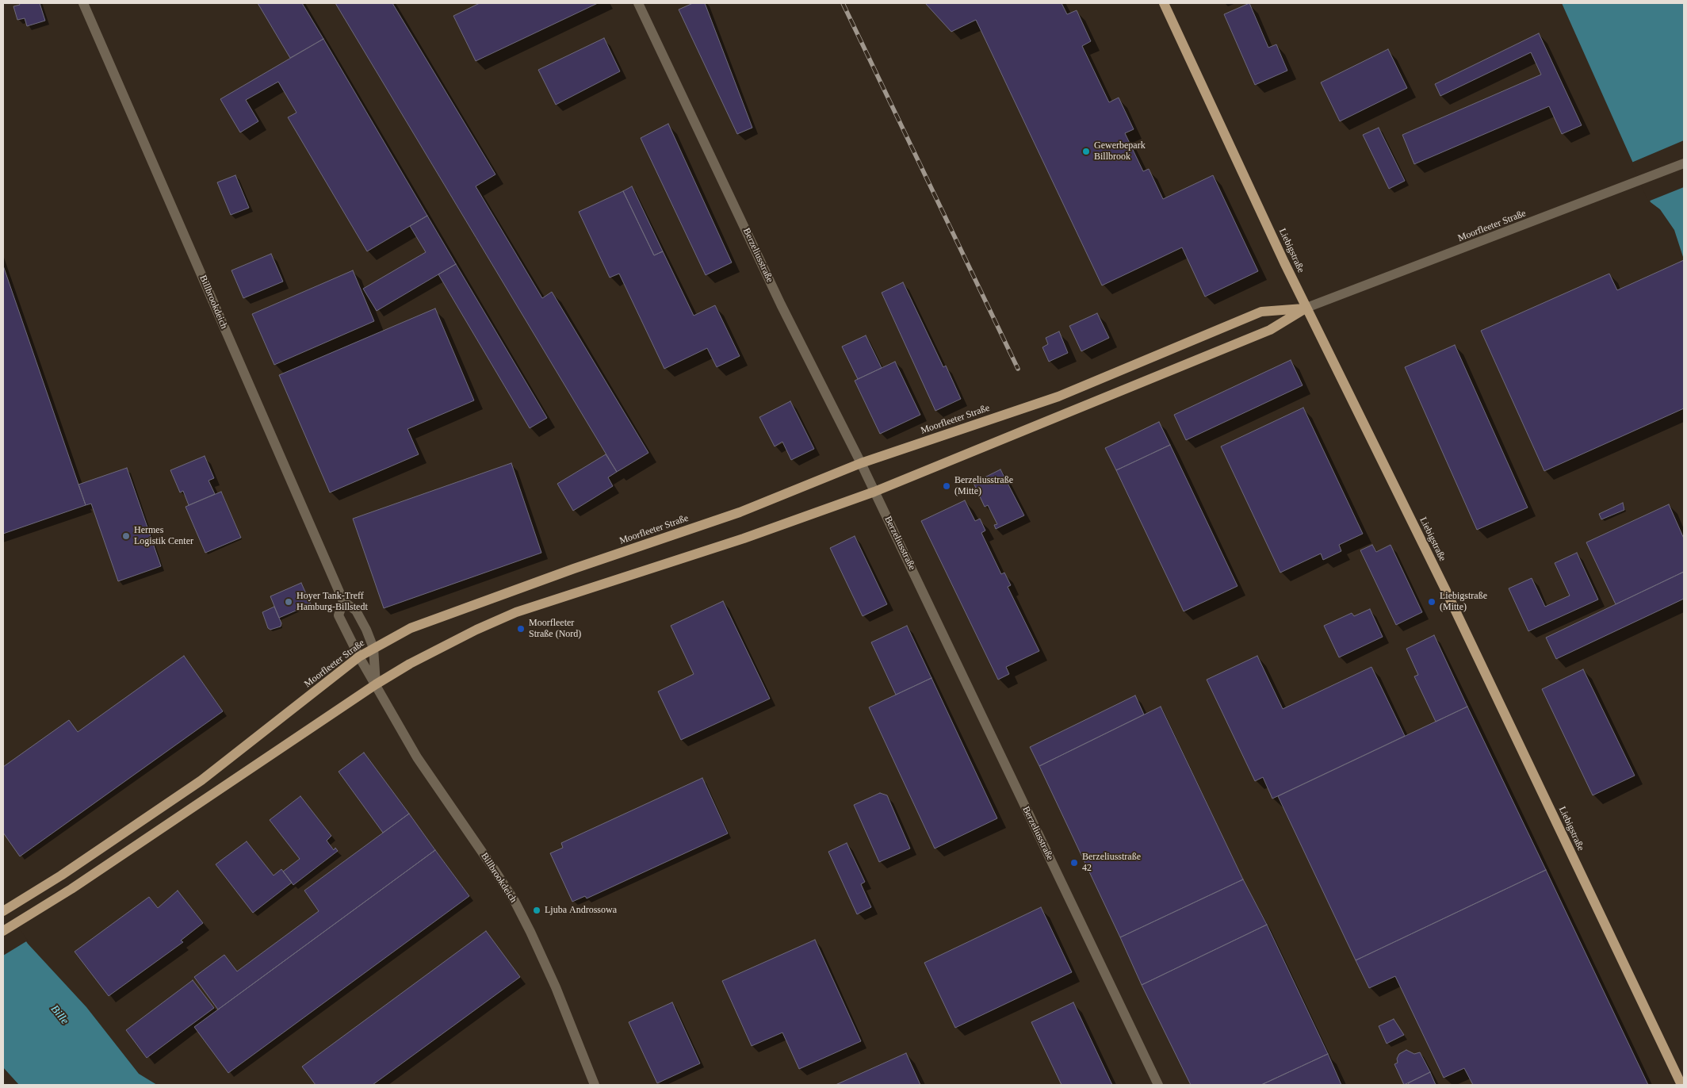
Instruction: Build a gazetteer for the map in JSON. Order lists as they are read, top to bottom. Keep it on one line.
{"streets":{"main road":["Moorfleeter Straße","Liebigstraße"],"street":["Berzeliusstraße","Billbrookdeich"]},"crossings":[["Moorfleeter Straße","Liebigstraße"],["Moorfleeter Straße","Berzeliusstraße"],["Moorfleeter Straße","Billbrookdeich"]],"water":["Bille"],"places":["Gewerbepark Billbrook","Berzeliusstraße (Mitte)","Hermes Logistik Center","Hoyer Tank-Treff Hamburg-Billstedt","Liebigstraße (Mitte)","Moorfleeter Straße (Nord)","Berzeliusstraße 42","Ljuba Androssowa"]}
